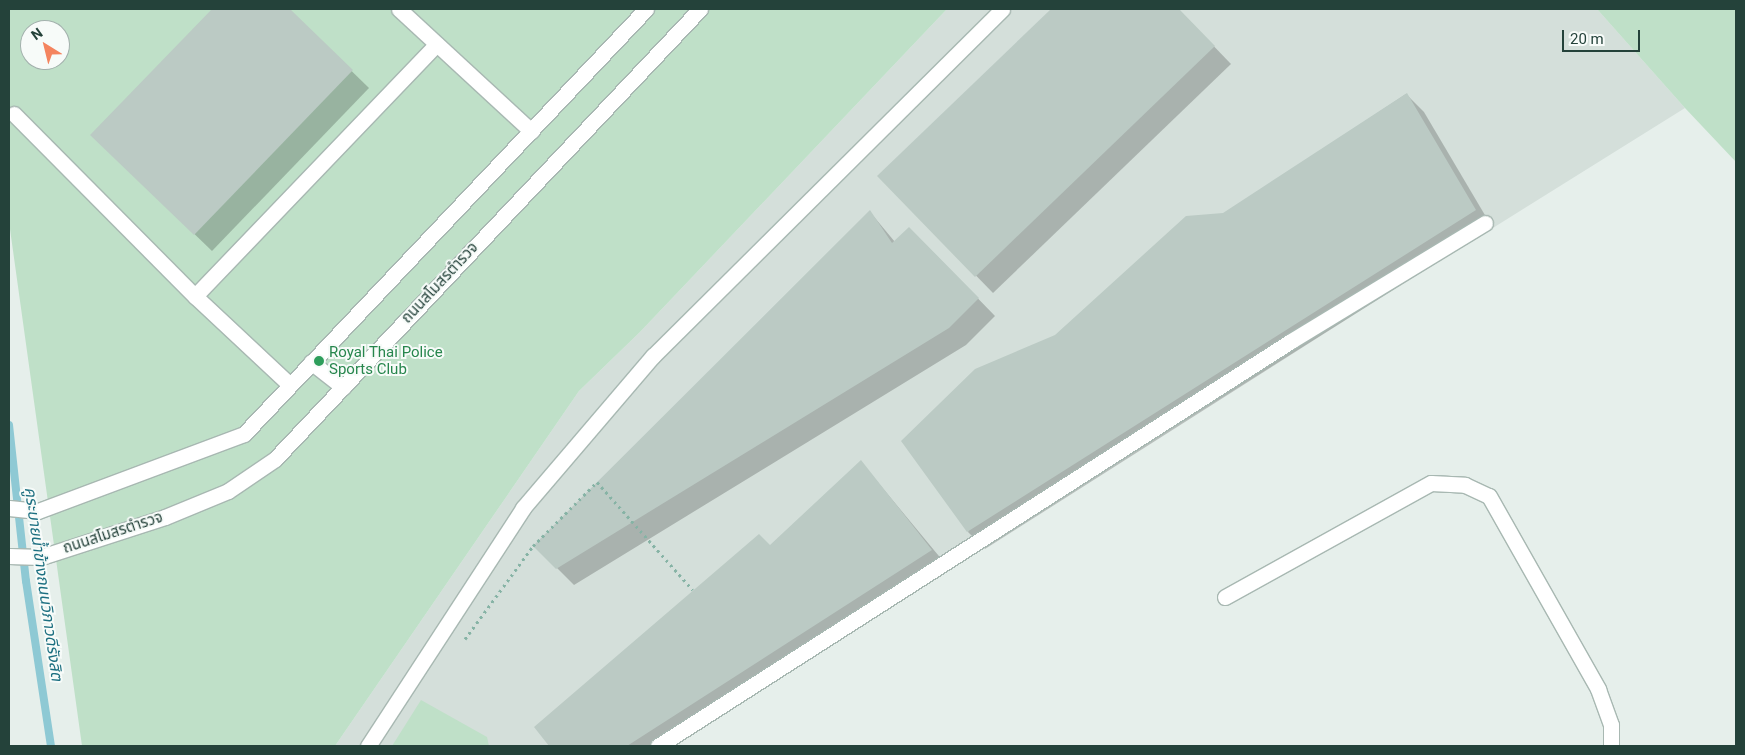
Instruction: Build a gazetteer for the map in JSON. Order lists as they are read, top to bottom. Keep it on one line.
{"streets":{"street":["ถนนสโมสรตำรวจ"]},"water":["คูระบายน้ำข้างถนนวิภาวดีรังสิต"],"places":["Royal Thai Police Sports Club"],"scale_bar":"20 m","north":"top left"}
